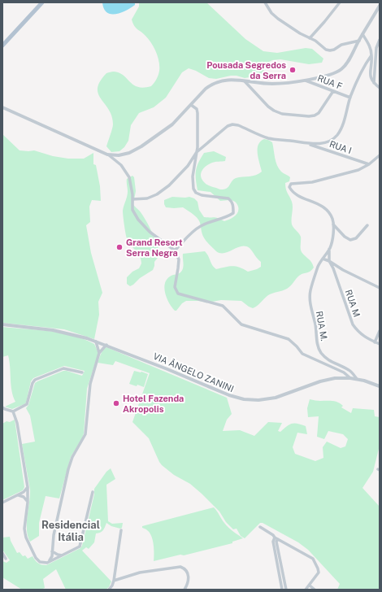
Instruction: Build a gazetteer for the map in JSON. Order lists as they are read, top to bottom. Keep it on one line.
{"streets":{"street":["RUA F","RUA I","RUA M","RUA M.","VIA ÂNGELO ZANINI"]},"crossings":[["RUA M.","VIA ÂNGELO ZANINI"]],"districts":["Residencial Itália"],"places":["Pousada Segredos da Serra","Grand Resort Serra Negra","Hotel Fazenda Akropolis"]}
